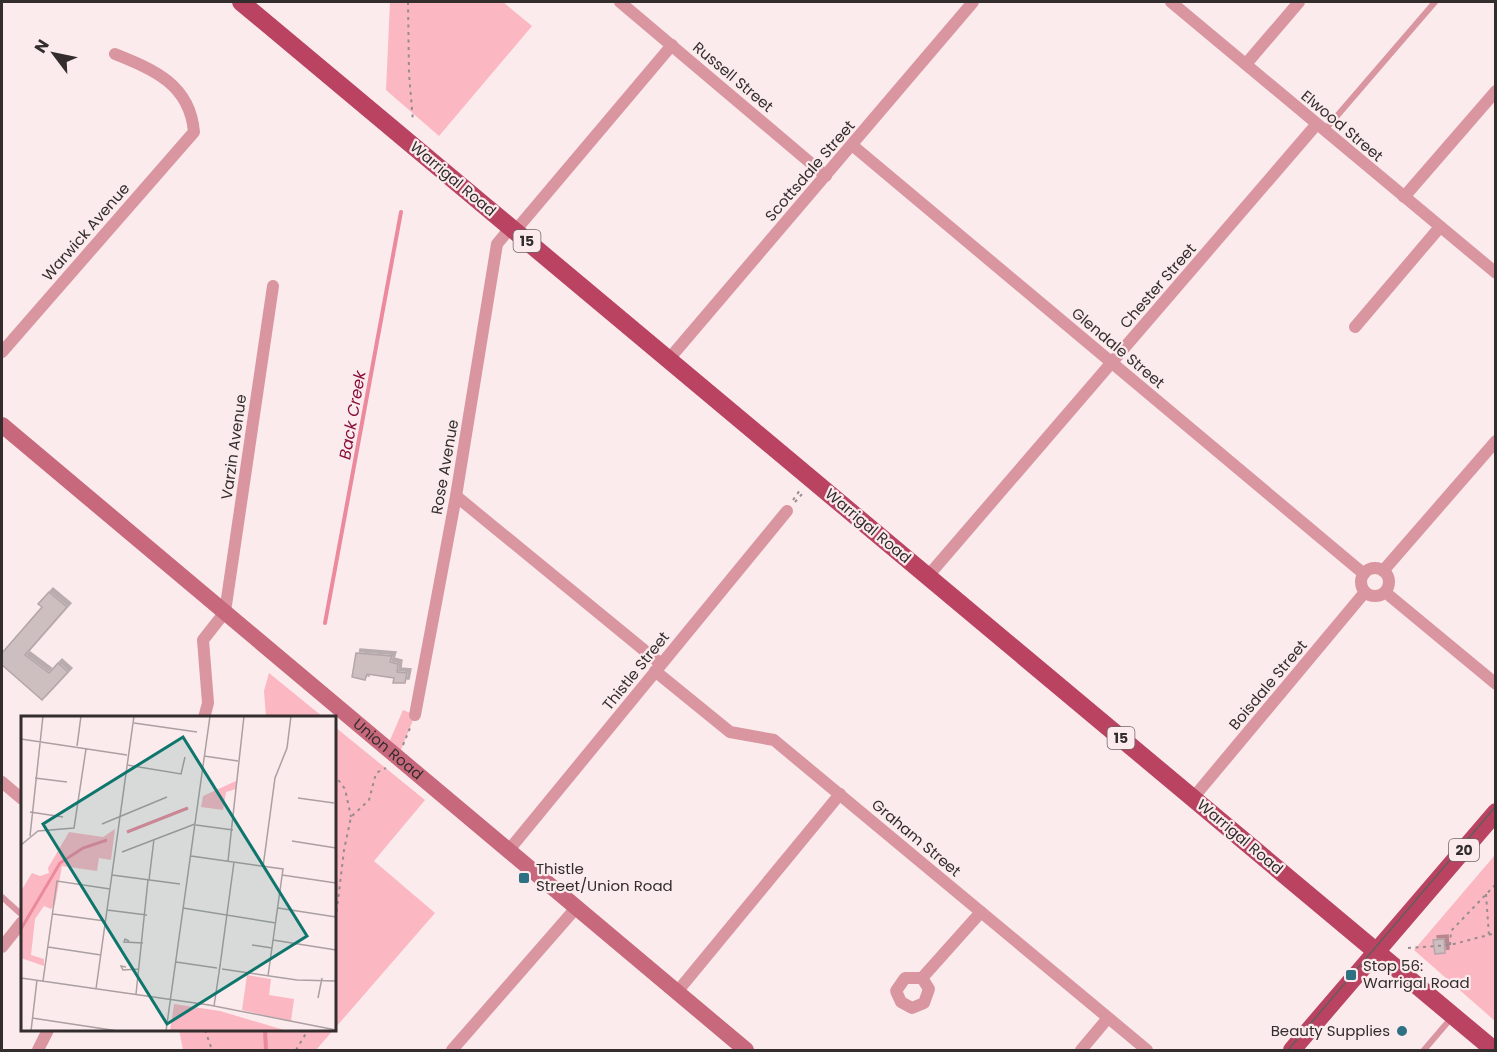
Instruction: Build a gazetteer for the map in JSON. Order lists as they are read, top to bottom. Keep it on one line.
{"streets":{"main road":["Warrigal Road","15","20"],"street":["Russell Street","Elwood Street","Scottsdale Street","Warwick Avenue","Chester Street","Glendale Street","Varzin Avenue","Rose Avenue","Thistle Street","Boisdale Street","Union Road","Graham Street"]},"crossings":[["Russell Street","Scottsdale Street"],["Russell Street","Rose Avenue"],["Elwood Street","Chester Street"],["Scottsdale Street","Warrigal Road"],["Scottsdale Street","Glendale Street"],["Warrigal Road","Chester Street"],["Warrigal Road","Rose Avenue"],["Warrigal Road","Boisdale Street"],["Warrigal Road","20"],["Chester Street","Glendale Street"],["Glendale Street","Boisdale Street"],["Varzin Avenue","Union Road"],["Rose Avenue","Graham Street"],["Thistle Street","Union Road"],["Thistle Street","Graham Street"]],"water":["Back Creek"],"places":{"transit":["Thistle Street/Union Road","Stop 56: Warrigal Road"],"other":["Beauty Supplies"]},"north":"top left"}
